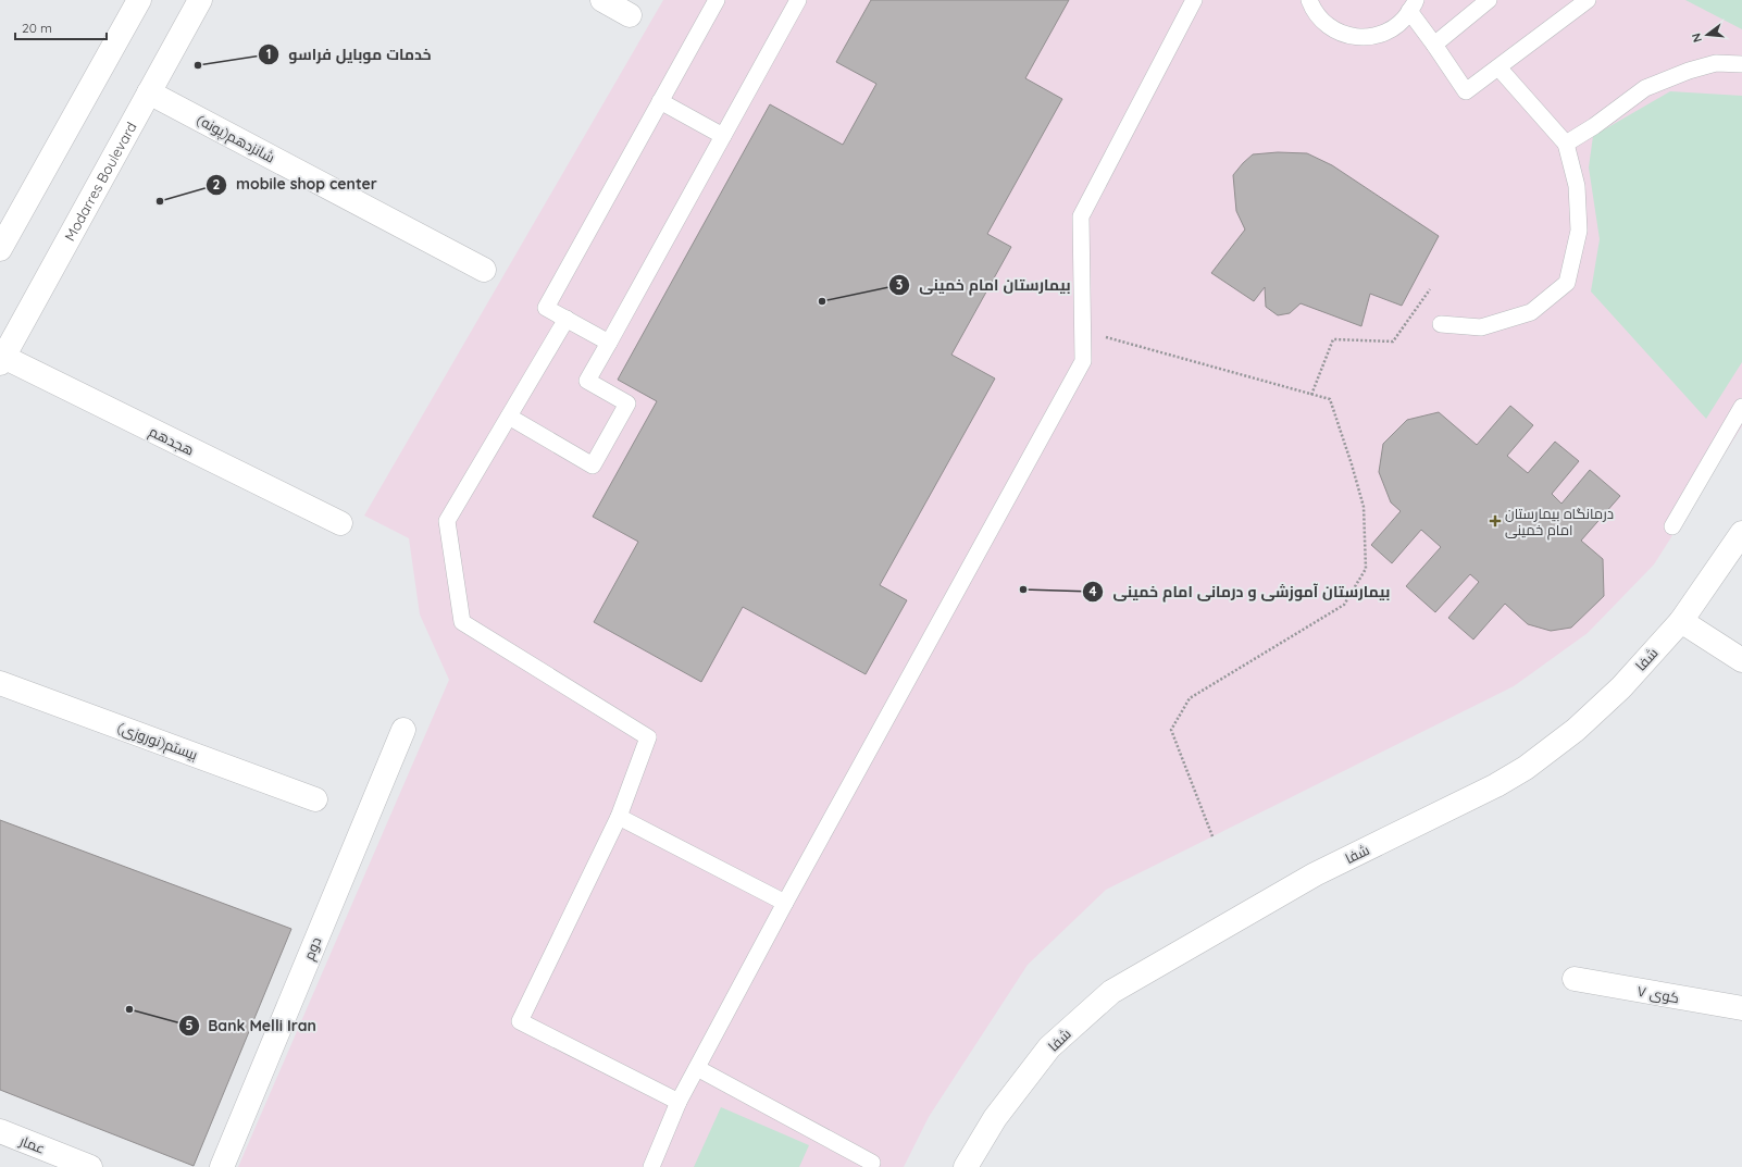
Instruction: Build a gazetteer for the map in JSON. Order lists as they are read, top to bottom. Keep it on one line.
{"streets":{"street":["شانزدهم(پونه)","Modarres Boulevard","هجدهم","شفا","بیستم(نوروزی)","دوم","کوی ۷","عمار"]},"crossings":[["شانزدهم(پونه)","Modarres Boulevard"],["Modarres Boulevard","هجدهم"]],"places":{"other":["خدمات موبایل فراسو","mobile shop center","بیمارستان امام خمینی","بیمارستان آموزشی و درمانی امام خمینی","Bank Melli Iran"],"health":["درمانگاه بیمارستان امام خمینی"]},"scale_bar":"20 m","north":"left"}
